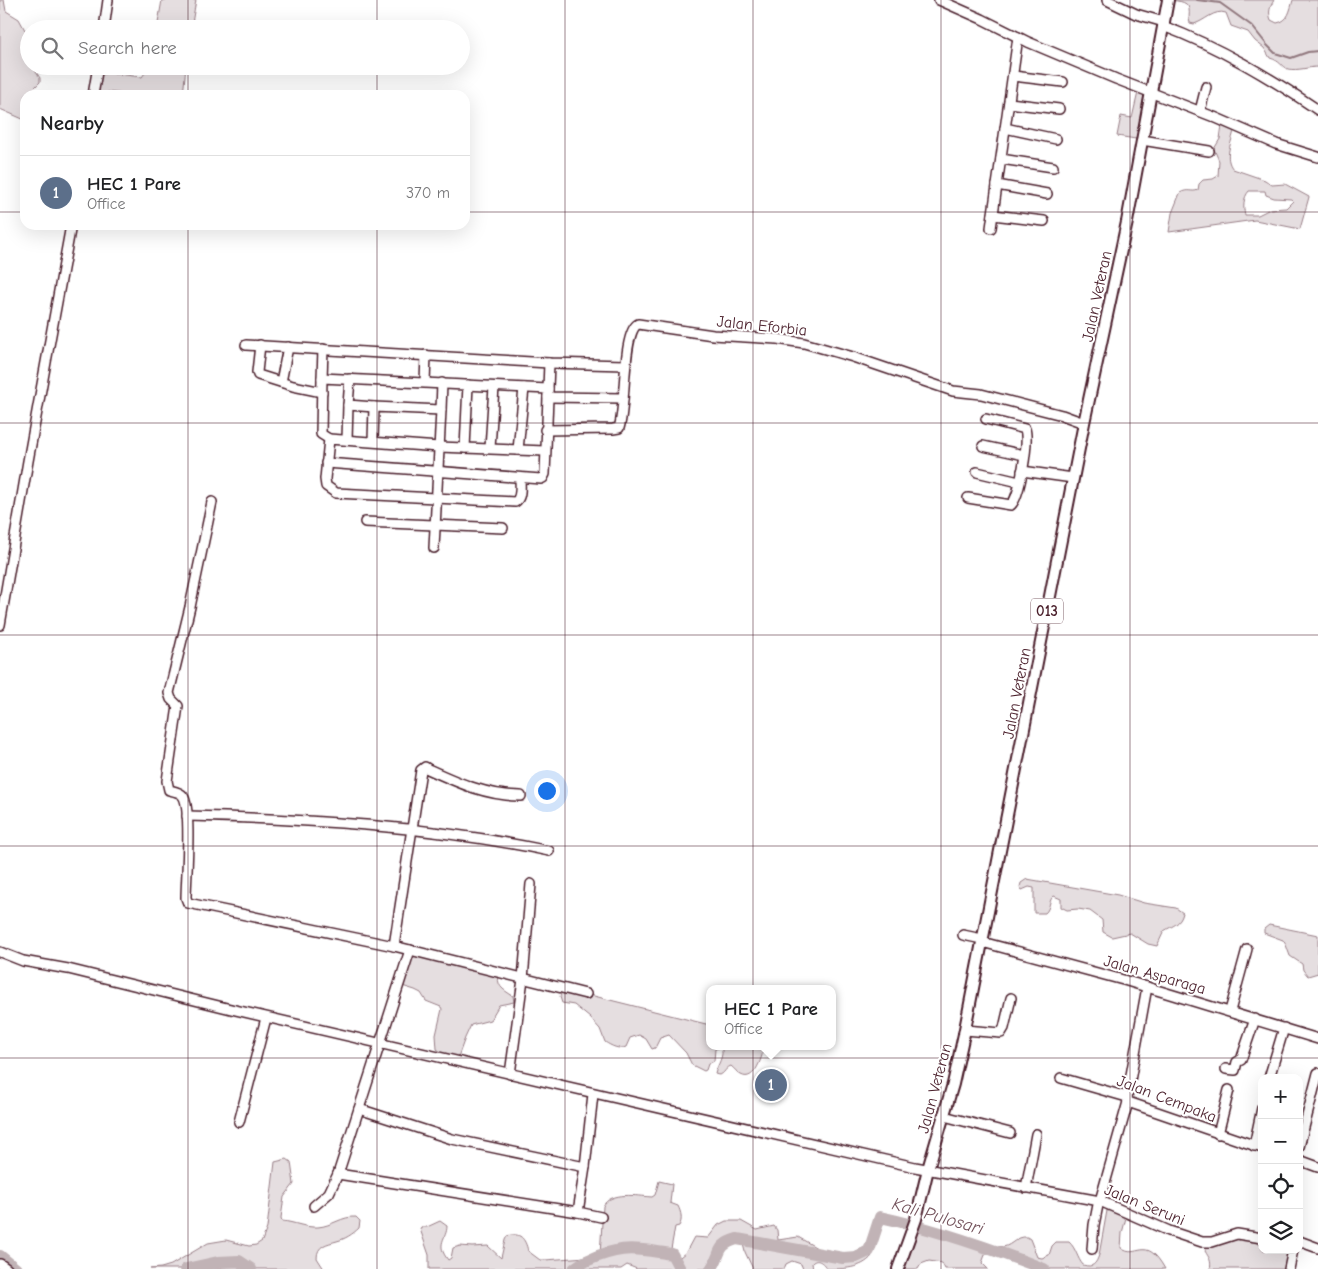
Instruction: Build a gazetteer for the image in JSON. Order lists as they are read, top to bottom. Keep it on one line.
{"streets":{"main road":["Jalan Veteran","013"],"street":["Jalan Eforbia","Jalan Asparaga","Jalan Cempaka","Jalan Seruni"]},"crossings":[["Jalan Veteran","Jalan Eforbia"],["Jalan Veteran","Jalan Asparaga"],["Jalan Veteran","Jalan Seruni"]],"water":["Kali Pulosari"],"page":{"search":"Search here","heading":"Nearby","list":[{"mark":"1","name":"HEC 1 Pare","note":"Office","value":"370 m"}],"popup":["HEC 1 Pare","Office"],"pins":"1","map_buttons":["+","−"]}}
